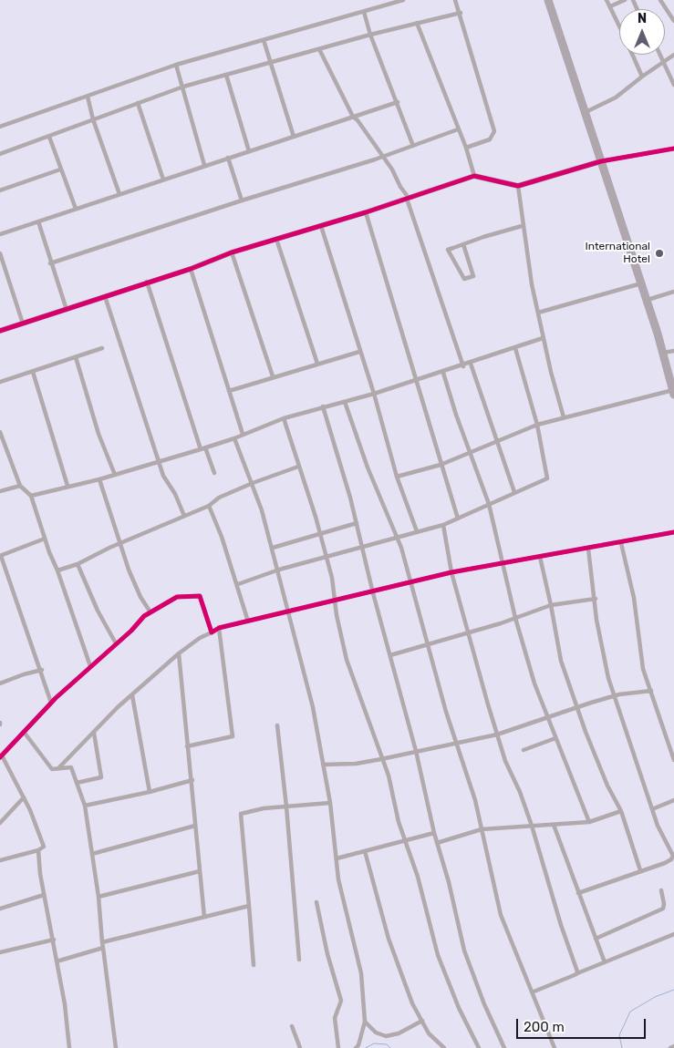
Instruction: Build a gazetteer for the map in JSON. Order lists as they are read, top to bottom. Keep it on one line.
{"places":["International Hotel"],"scale_bar":"200 m","north":"top"}
